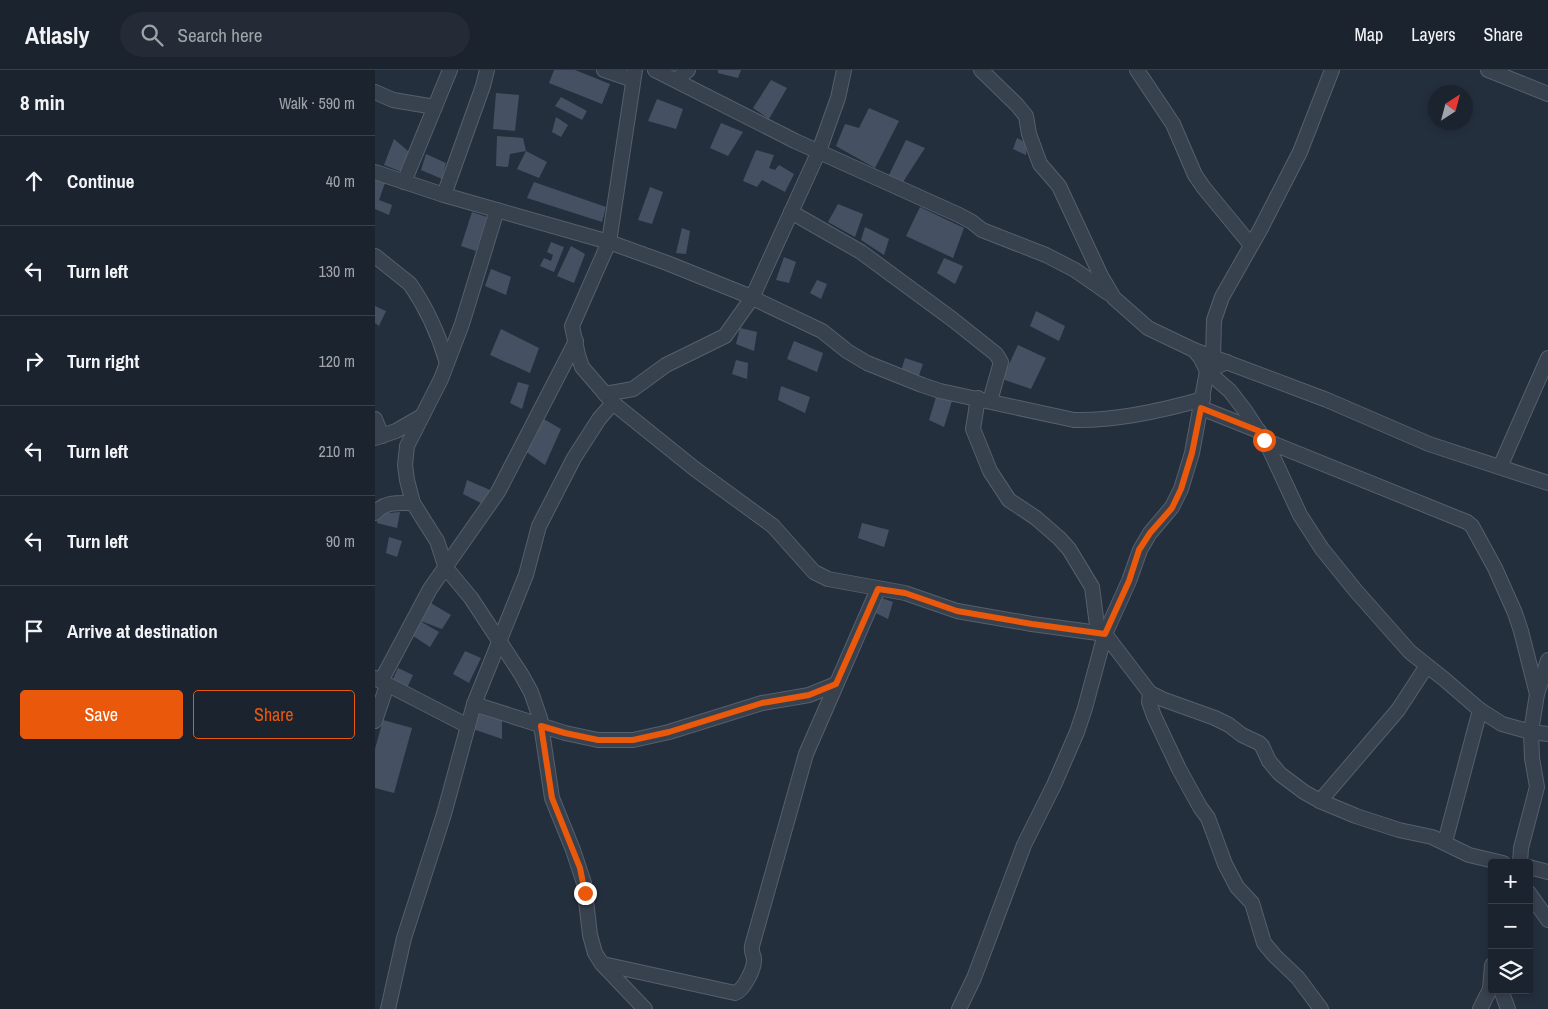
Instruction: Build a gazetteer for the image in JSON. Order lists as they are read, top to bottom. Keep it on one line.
{"north":"top right","page":{"header":"Atlasly","search":"Search here","nav":["Map","Layers","Share"],"heading":["8 min","Walk · 590 m"],"list":[["Continue","40 m"],["Turn left","130 m"],["Turn right","120 m"],["Turn left","210 m"],["Turn left","90 m"],"Arrive at destination"],"buttons":["Save","Share"],"map_buttons":["+","−"]}}
